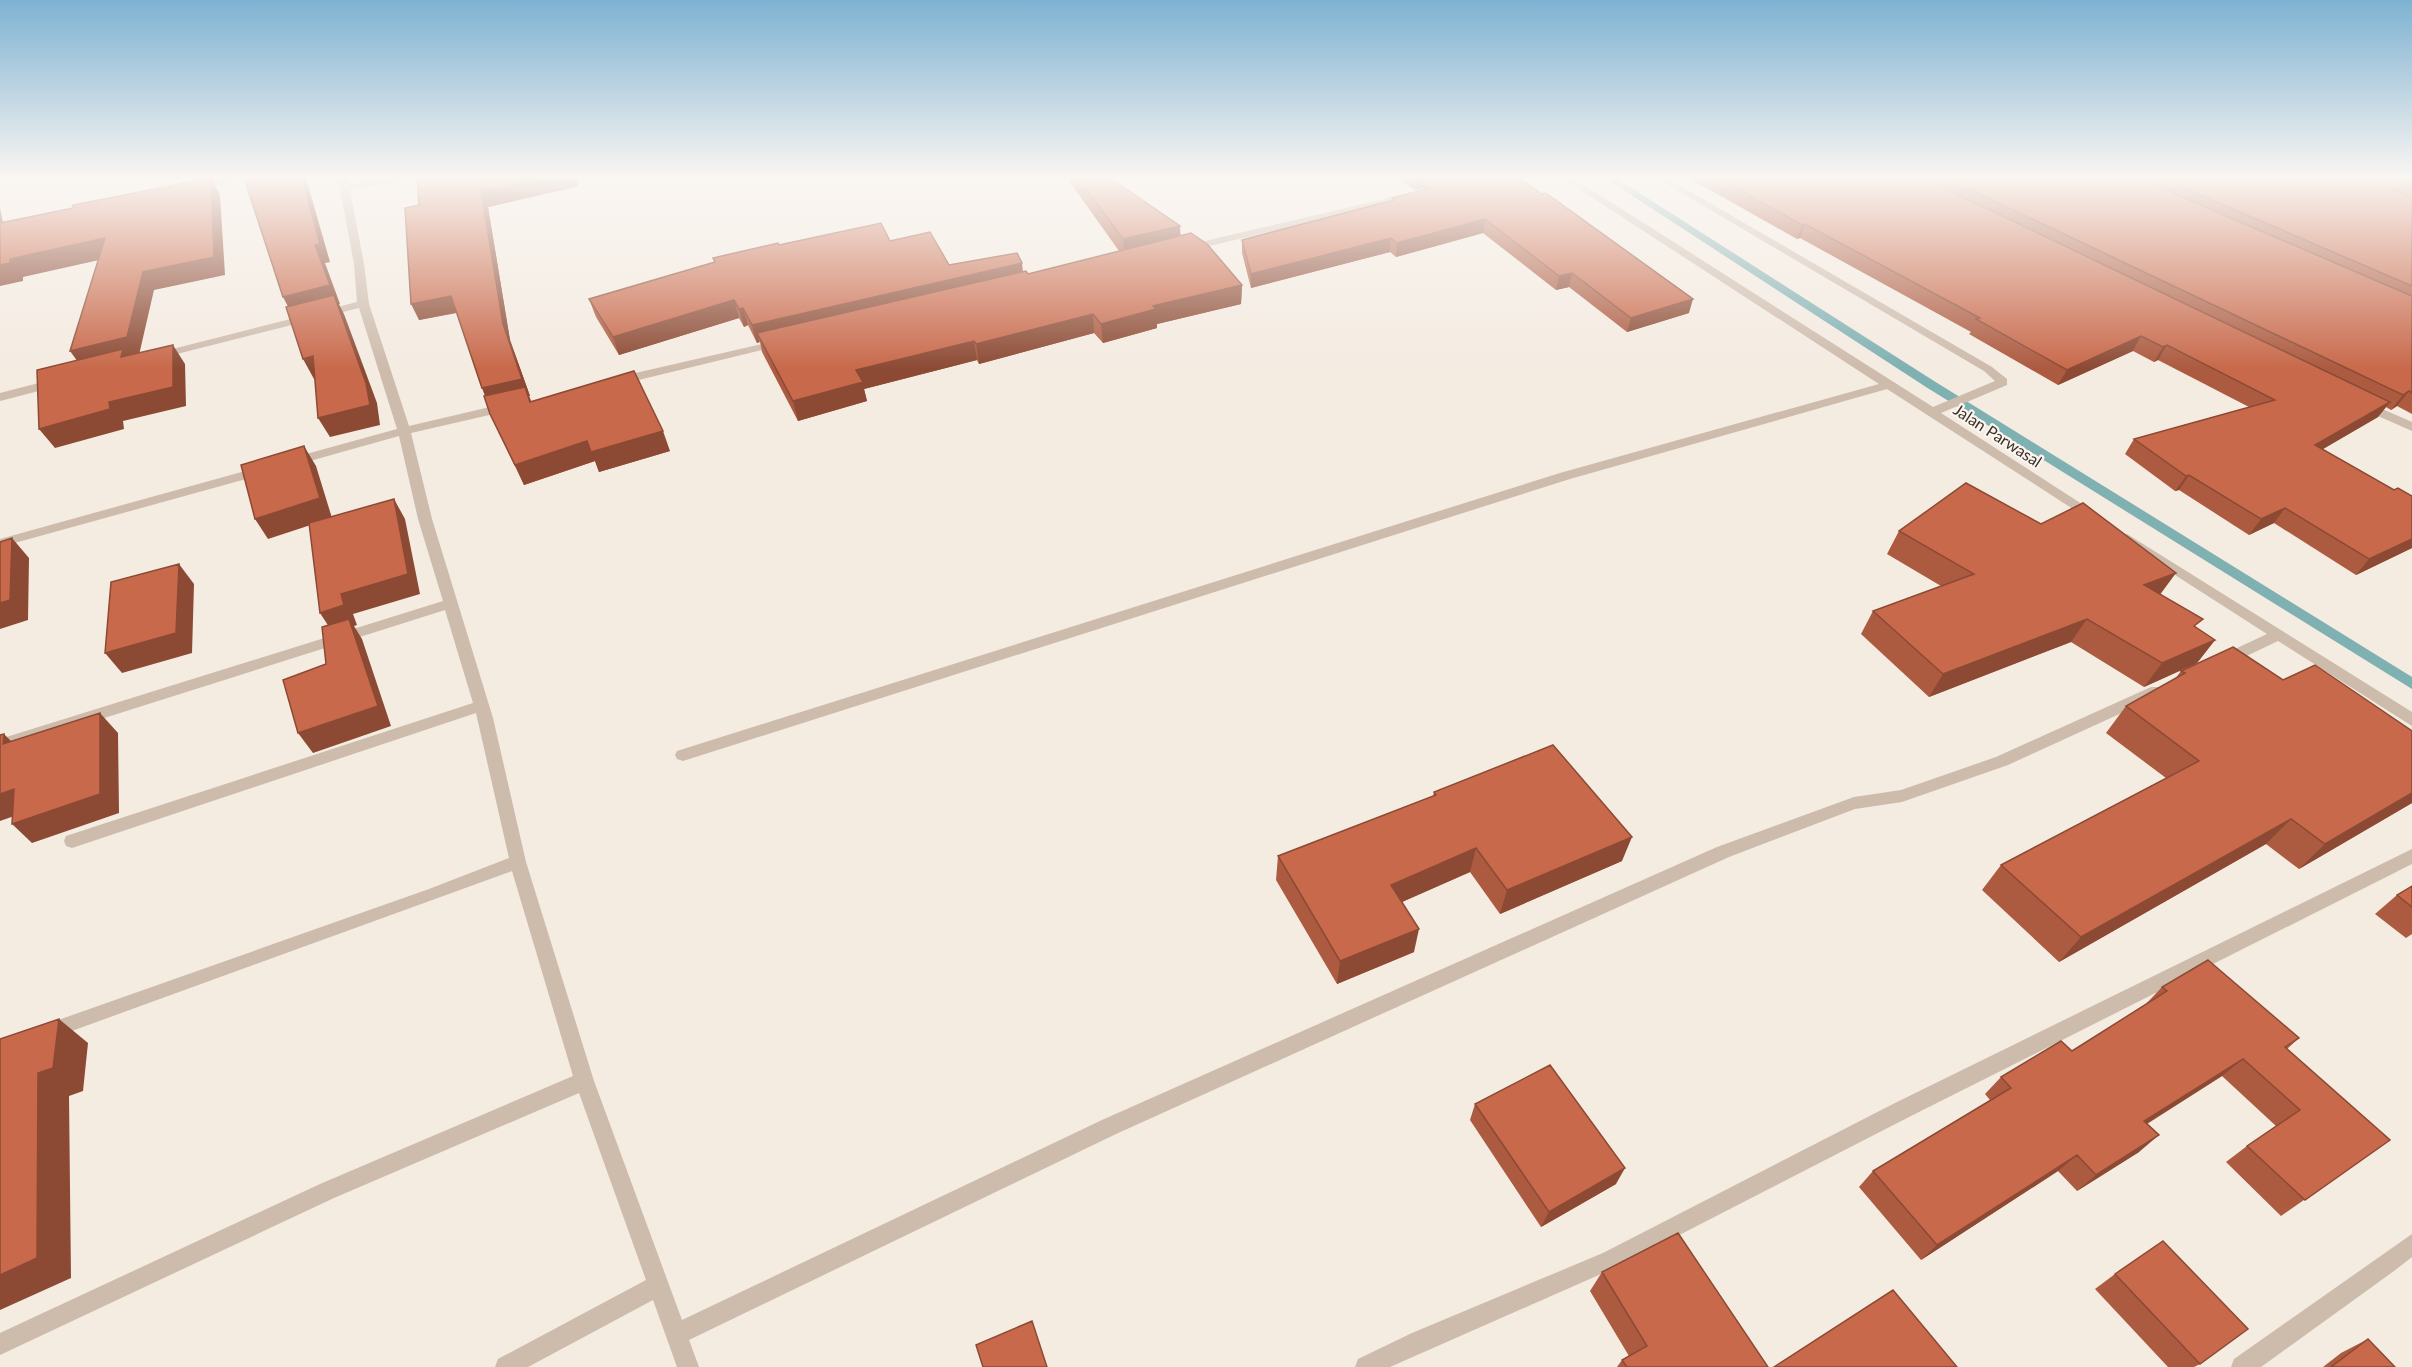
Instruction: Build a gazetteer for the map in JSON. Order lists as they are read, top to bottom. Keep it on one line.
{"streets":{"street":["Jalan Parwasal"]}}
